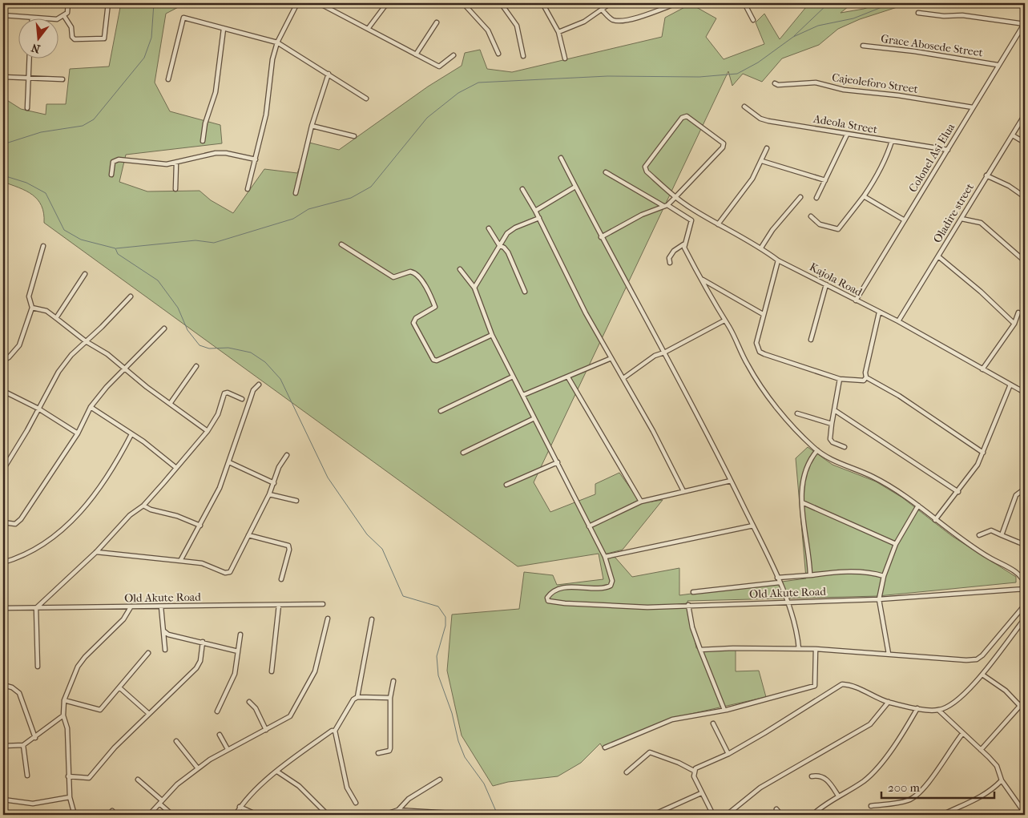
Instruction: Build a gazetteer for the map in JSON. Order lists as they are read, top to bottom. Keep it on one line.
{"streets":{"street":["Grace Abosede Street","Cajeoleforo Street","Adeola Street","Colonel Asi Elua","Oladire street","Kajola Road","Old Akute Road"]},"crossings":[["Grace Abosede Street","Colonel Asi Elua"],["Cajeoleforo Street","Colonel Asi Elua"],["Adeola Street","Colonel Asi Elua"],["Colonel Asi Elua","Kajola Road"],["Oladire street","Kajola Road"]],"scale_bar":"200 m","north":"bottom"}
